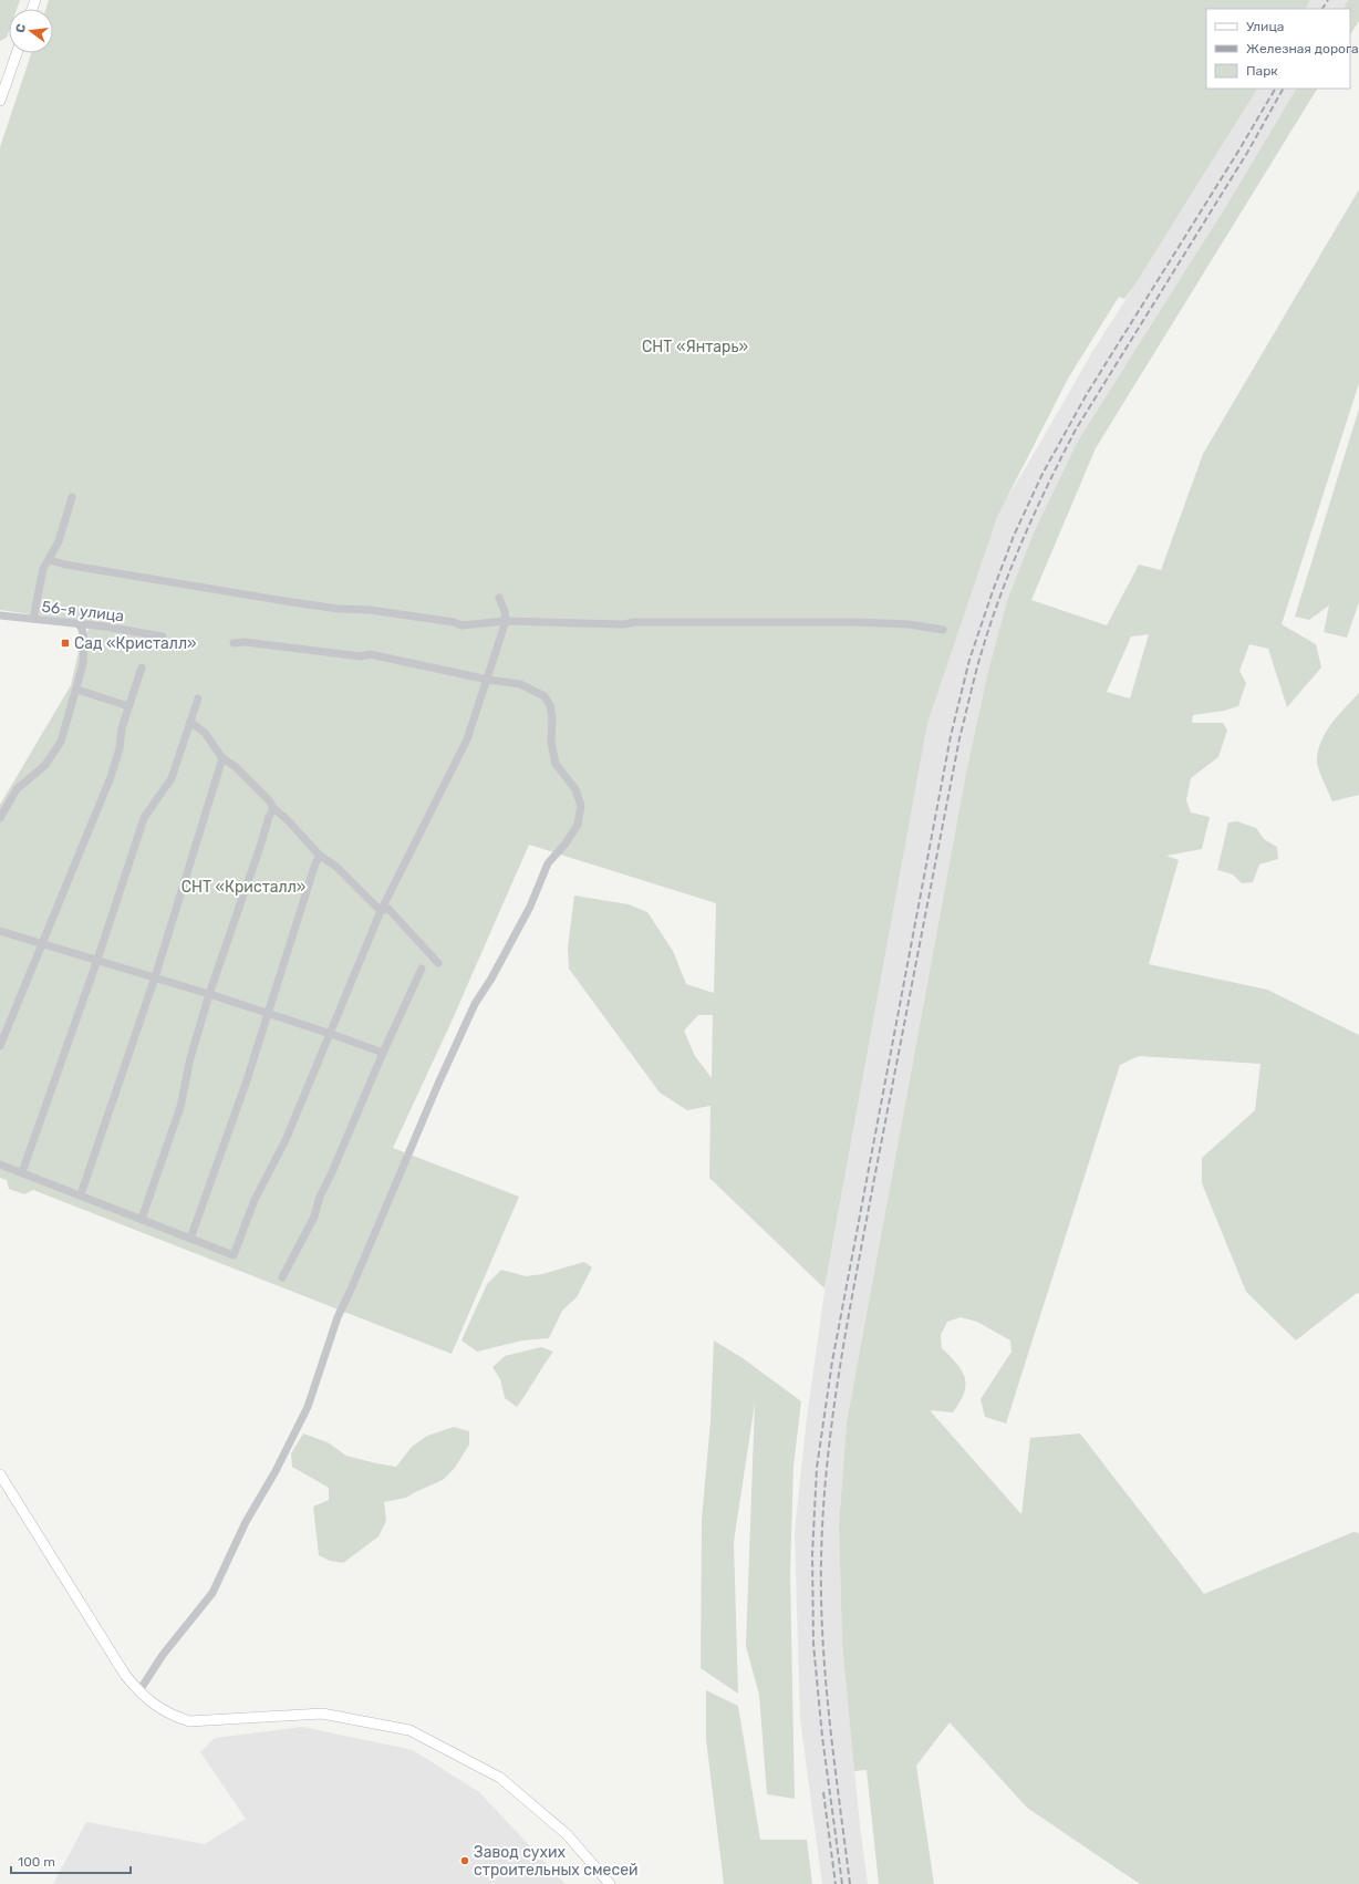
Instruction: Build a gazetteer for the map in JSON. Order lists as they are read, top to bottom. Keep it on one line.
{"streets":{"street":["56-я улица"]},"parks":["СНТ «Янтарь»","СНТ «Кристалл»"],"places":{"transit":["Сад «Кристалл»"],"other":["Завод сухих строительных смесей"]},"legend":["Улица","Железная дорога","Парк"],"scale_bar":"100 m","north":"left"}
